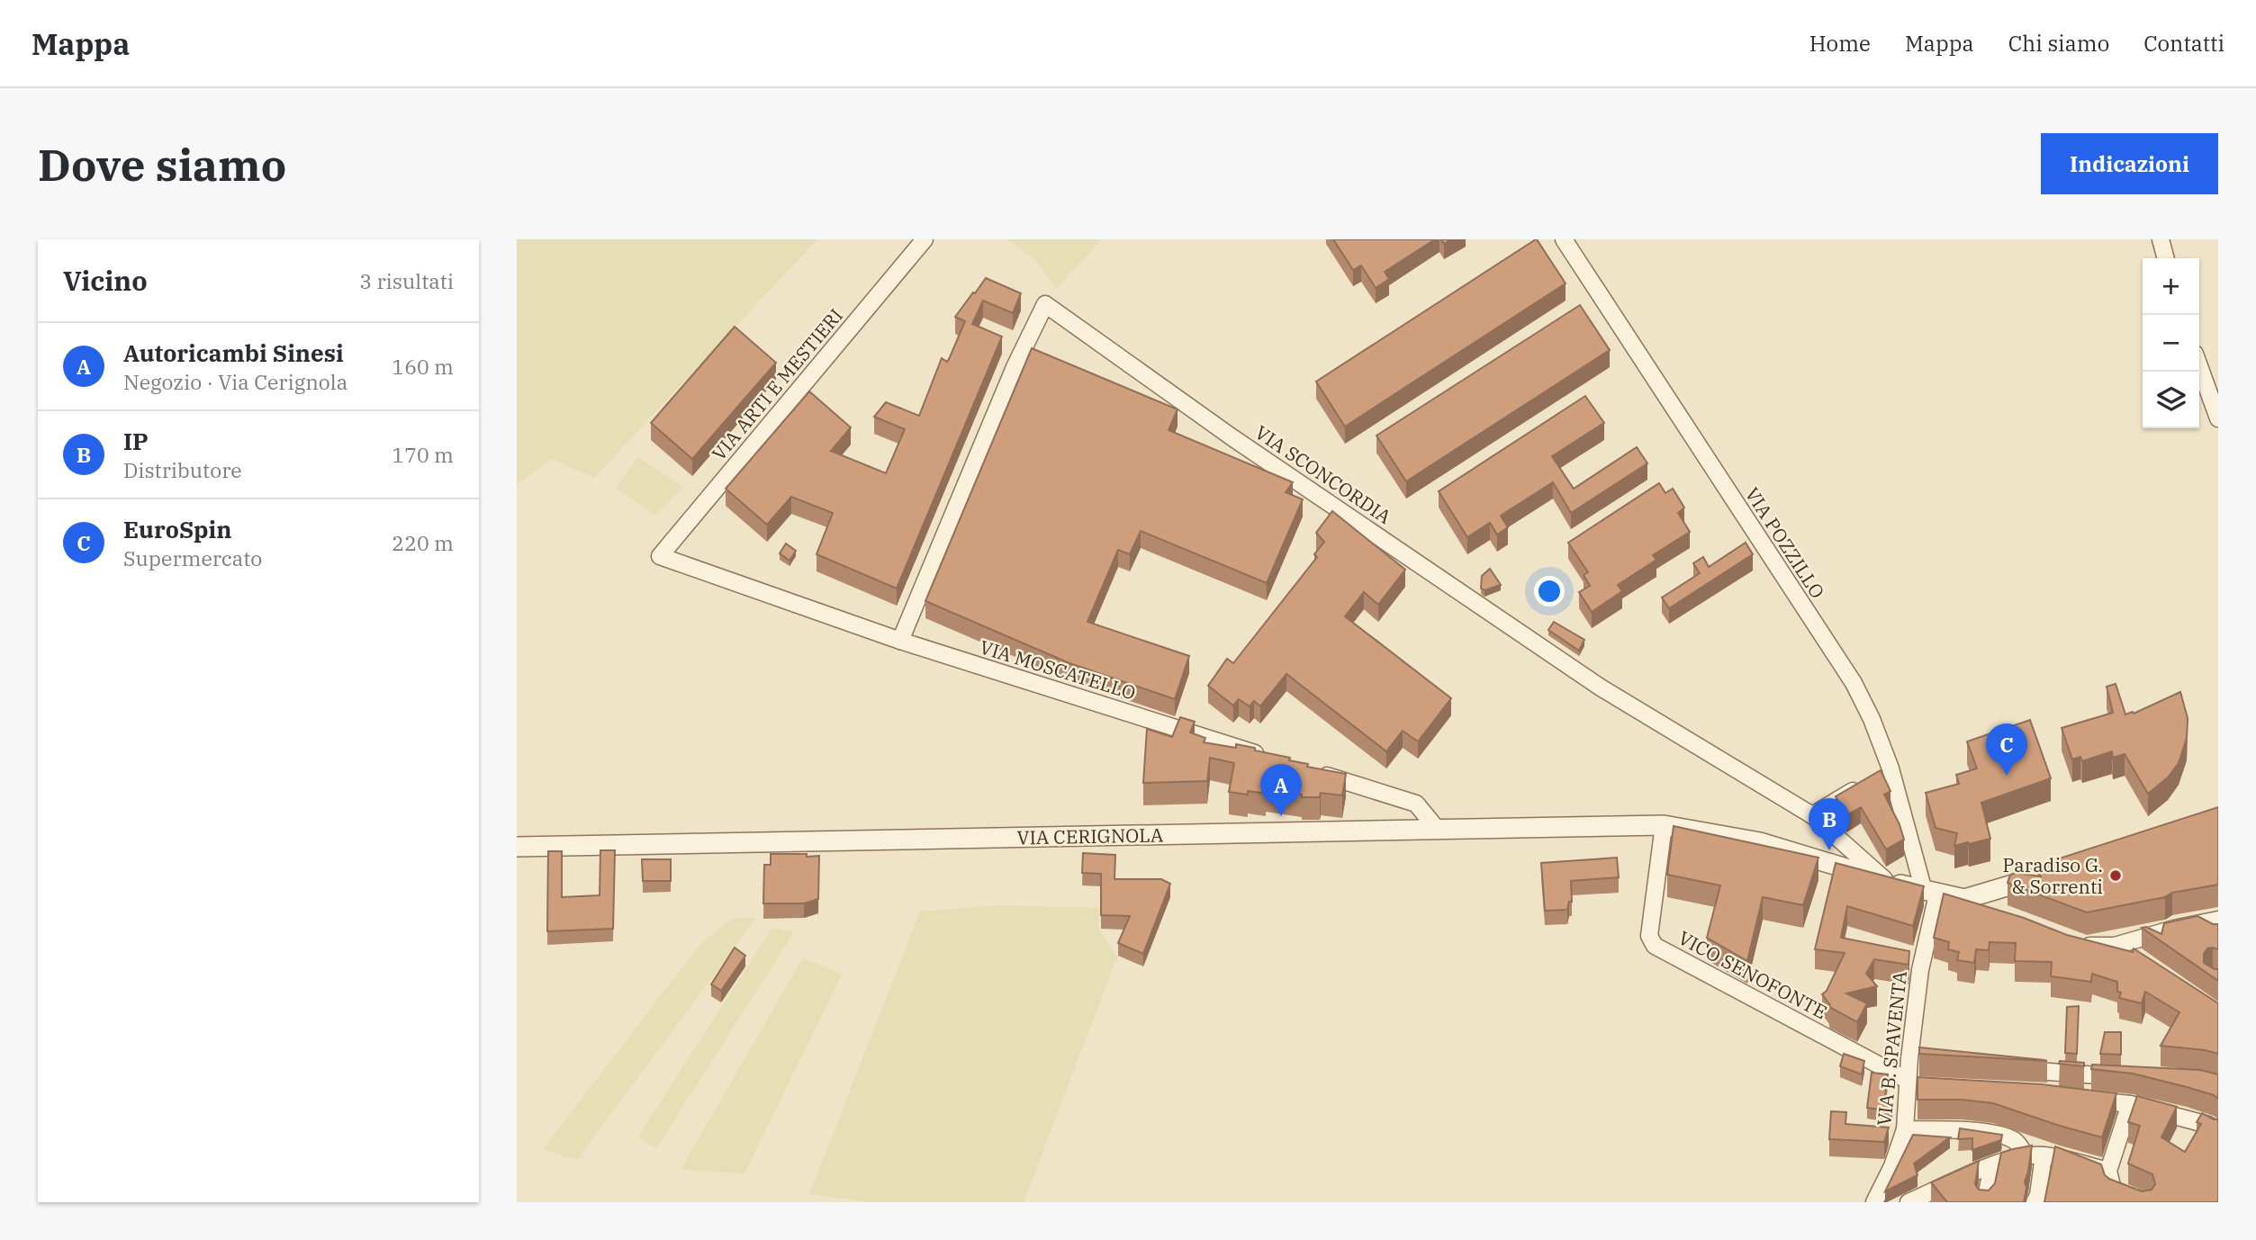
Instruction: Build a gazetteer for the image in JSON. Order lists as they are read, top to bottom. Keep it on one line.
{"streets":{"street":["VIA ARTI E MESTIERI","VIA SCONCORDIA","VIA POZZILLO","VIA MOSCATELLO","VIA CERIGNOLA","VICO SENOFONTE","VIA B. SPAVENTA"]},"crossings":[["VIA ARTI E MESTIERI","VIA MOSCATELLO"],["VIA SCONCORDIA","VIA MOSCATELLO"],["VIA SCONCORDIA","VIA CERIGNOLA"],["VIA POZZILLO","VIA CERIGNOLA"],["VIA POZZILLO","VIA B. SPAVENTA"],["VIA CERIGNOLA","VICO SENOFONTE"],["VIA CERIGNOLA","VIA B. SPAVENTA"],["VICO SENOFONTE","VIA B. SPAVENTA"]],"places":["Paradiso G. & Sorrenti"],"page":{"header":"Mappa","nav":["Home","Mappa","Chi siamo","Contatti"],"buttons":"Indicazioni","title":"Dove siamo","heading":["Vicino","3 risultati"],"map_buttons":["+","−"],"list":[{"mark":"A","name":"Autoricambi Sinesi","note":"Negozio · Via Cerignola","value":"160 m"},{"mark":"B","name":"IP","note":"Distributore","value":"170 m"},{"mark":"C","name":"EuroSpin","note":"Supermercato","value":"220 m"}],"pins":["C","A","B"]}}
